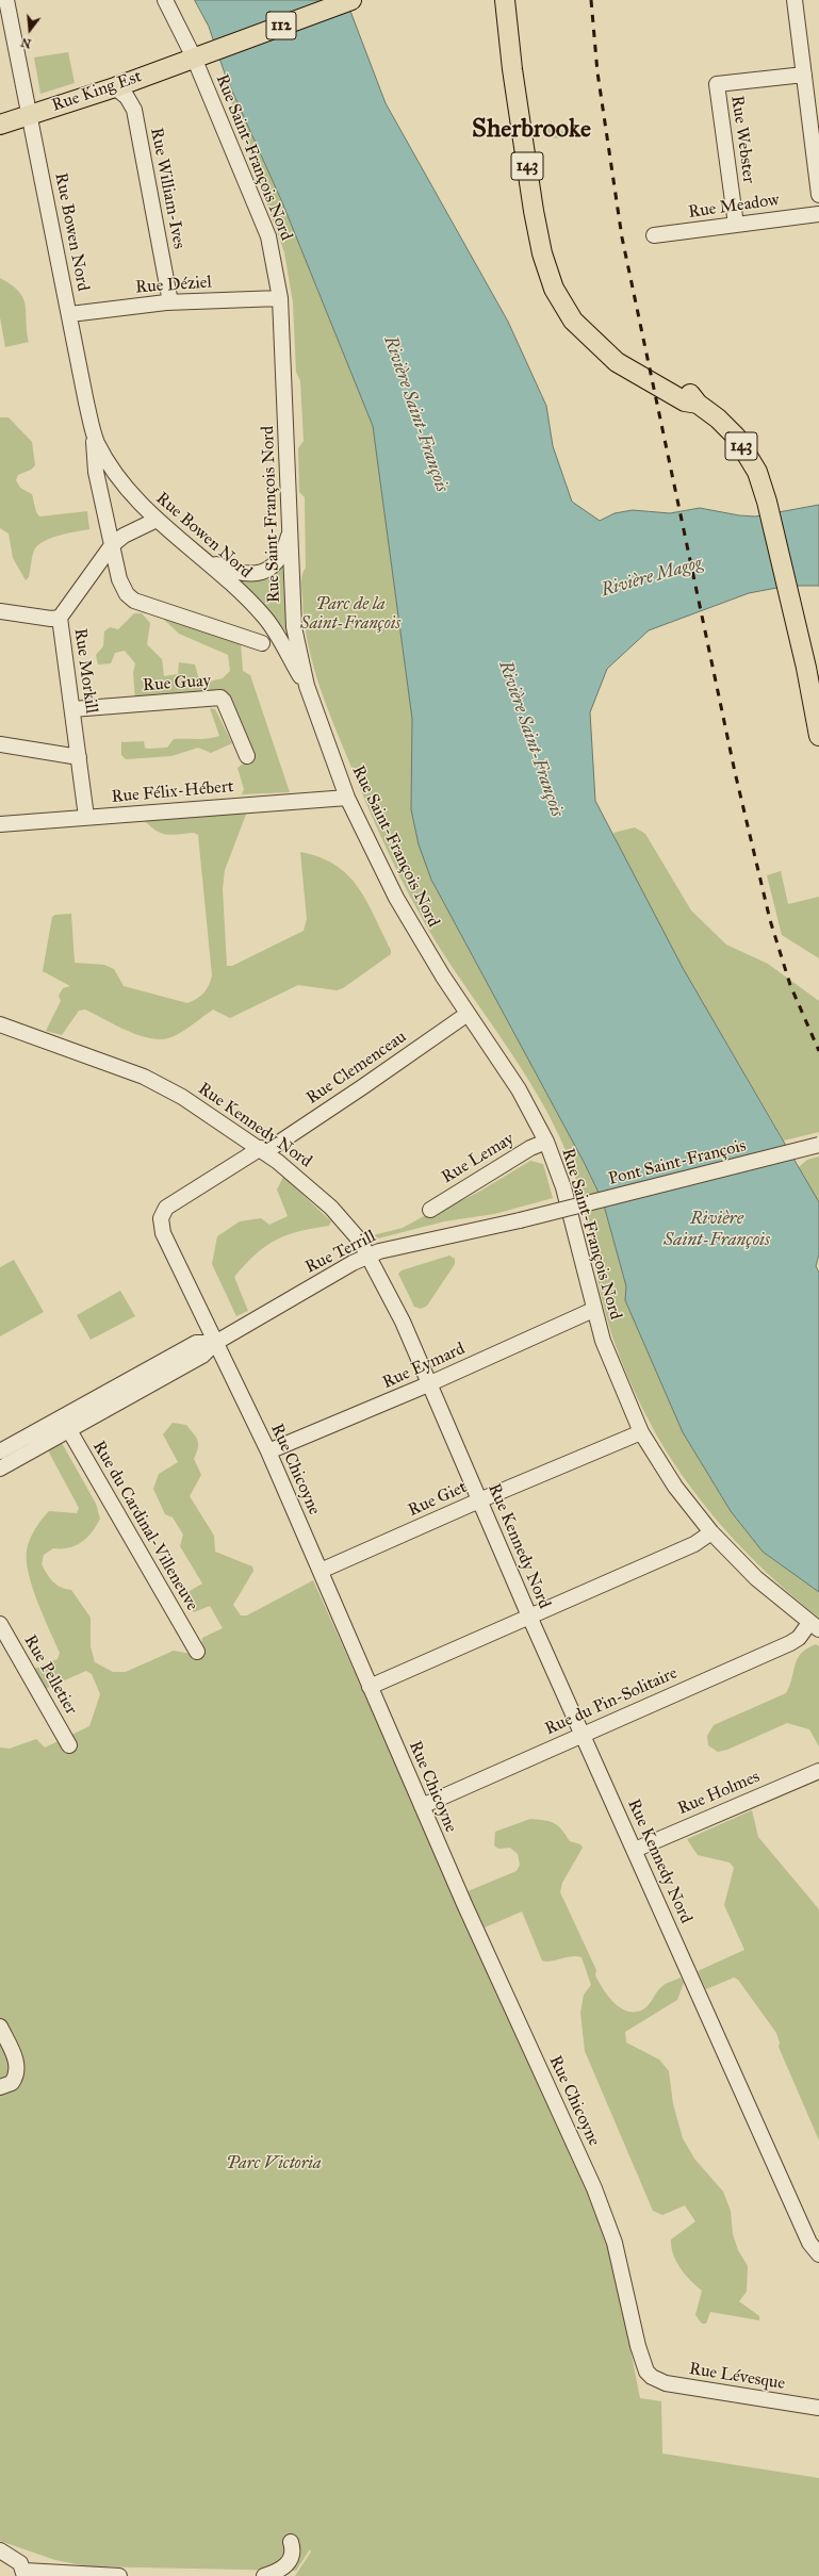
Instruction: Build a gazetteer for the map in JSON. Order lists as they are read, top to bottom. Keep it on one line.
{"streets":{"main road":["112","Rue King Est","143"],"street":["Rue Webster","Rue Saint-François Nord","Rue William-Ives","Rue Meadow","Rue Bowen Nord","Rue Déziel","Rue Morkill","Rue Guay","Rue Félix-Hébert","Rue Clemenceau","Rue Kennedy Nord","Rue Lemay","Pont Saint-François","Rue Terrill","Rue Eymard","Rue Chicoyne","Rue Giet","Rue du Cardinal-Villeneuve","Rue Pelletier","Rue du Pin-Solitaire","Rue Holmes","Rue Lévesque"]},"crossings":[["112","Rue King Est"],["112","Rue Saint-François Nord"],["Rue King Est","Rue Saint-François Nord"],["Rue King Est","Rue William-Ives"],["Rue King Est","Rue Bowen Nord"],["Rue Webster","Rue Meadow"],["Rue Saint-François Nord","Rue Bowen Nord"],["Rue Saint-François Nord","Rue Déziel"],["Rue Saint-François Nord","Rue Félix-Hébert"],["Rue Saint-François Nord","Rue Clemenceau"],["Rue Saint-François Nord","Rue Lemay"],["Rue Saint-François Nord","Rue Eymard"],["Rue Saint-François Nord","Rue Giet"],["Rue Saint-François Nord","Rue du Pin-Solitaire"],["Rue William-Ives","Rue Déziel"],["Rue Bowen Nord","Rue Déziel"],["Rue Bowen Nord","Rue Morkill"],["Rue Morkill","Rue Guay"],["Rue Morkill","Rue Félix-Hébert"],["Rue Clemenceau","Rue Kennedy Nord"],["Rue Clemenceau","Rue Chicoyne"],["Rue Kennedy Nord","Rue Terrill"],["Rue Kennedy Nord","Rue Eymard"],["Rue Kennedy Nord","Rue Giet"],["Rue Kennedy Nord","Rue du Pin-Solitaire"],["Rue Kennedy Nord","Rue Holmes"],["Pont Saint-François","Rue Terrill"],["Rue Terrill","Rue Chicoyne"],["Rue Terrill","Rue du Cardinal-Villeneuve"],["Rue Eymard","Rue Chicoyne"],["Rue Chicoyne","Rue Giet"],["Rue Chicoyne","Rue du Pin-Solitaire"],["Rue Chicoyne","Rue Lévesque"]],"districts":["Sherbrooke"],"water":["Rivière Saint-François","Rivière Magog"],"parks":["Parc de la Saint-François","Parc Victoria"],"north":"bottom"}
